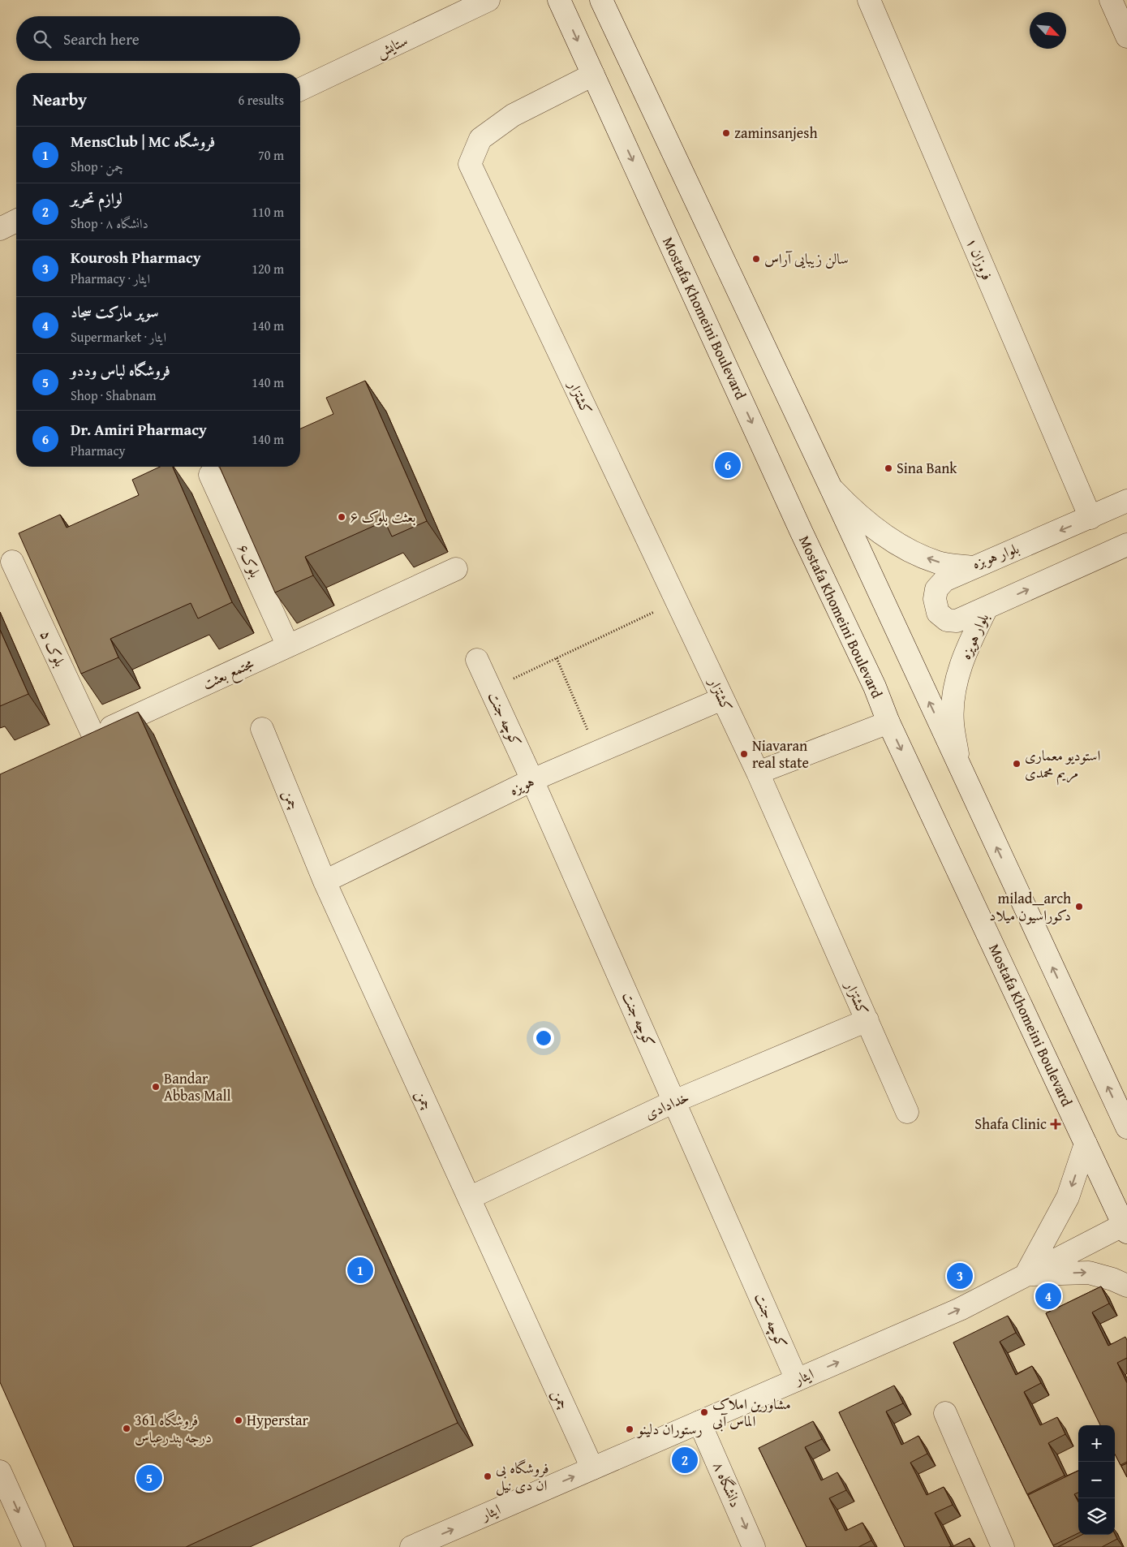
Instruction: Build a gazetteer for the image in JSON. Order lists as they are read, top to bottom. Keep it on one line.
{"streets":{"street":["ستایش","فروزان ۱","Mostafa Khomeini Boulevard","کشتزار","بلوار هوبزه","بلوک۶","بلوار هویزه","بلوک ۵","مجتمع بعثت","کوچه جنت","هویزه","چمن","خدادادی","ایثار","دانشگاه ۸"]},"crossings":[["فروزان ۱","بلوار هوبزه"],["Mostafa Khomeini Boulevard","کشتزار"],["Mostafa Khomeini Boulevard","ایثار"],["کشتزار","هویزه"],["کشتزار","خدادادی"],["بلوک۶","مجتمع بعثت"],["بلوک ۵","مجتمع بعثت"],["کوچه جنت","هویزه"],["کوچه جنت","خدادادی"],["کوچه جنت","ایثار"],["هویزه","چمن"],["چمن","خدادادی"],["چمن","ایثار"],["ایثار","دانشگاه ۸"]],"one_way":["بلوار هوبزه","بلوار هویزه","ایثار","دانشگاه ۸"],"places":{"other":["zaminsanjesh","سالن زیبایی آراس","Sina Bank","بعثت بلوک ۶","Niavaran real state","استودیو معماری مریم محمدی","milad__arch دکوراسیون میلاد","Bandar Abbas Mall","مشاورین املاک الماس آبی","Hyperstar","فروشگاه 361 درجه بندرعباس","رستوران دلینو","فروشگاه بی ان دی نیل"],"health":["Shafa Clinic"]},"north":"bottom right","page":{"search":"Search here","heading":["Nearby","6 results"],"list":[{"mark":"1","name":"MensClub | MC فروشگاه","note":"Shop · چمن","value":"70 m"},{"mark":"2","name":"لوازم تحریر","note":"Shop · دانشگاه ۸","value":"110 m"},{"mark":"3","name":"Kourosh Pharmacy","note":"Pharmacy · ایثار","value":"120 m"},{"mark":"4","name":"سوپر مارکت سجاد","note":"Supermarket · ایثار","value":"140 m"},{"mark":"5","name":"فروشگاه لباس وددو","note":"Shop · Shabnam","value":"140 m"},{"mark":"6","name":"Dr. Amiri Pharmacy","note":"Pharmacy","value":"140 m"}],"pins":["6","1","3","4","2","5"],"map_buttons":["+","−"]}}
